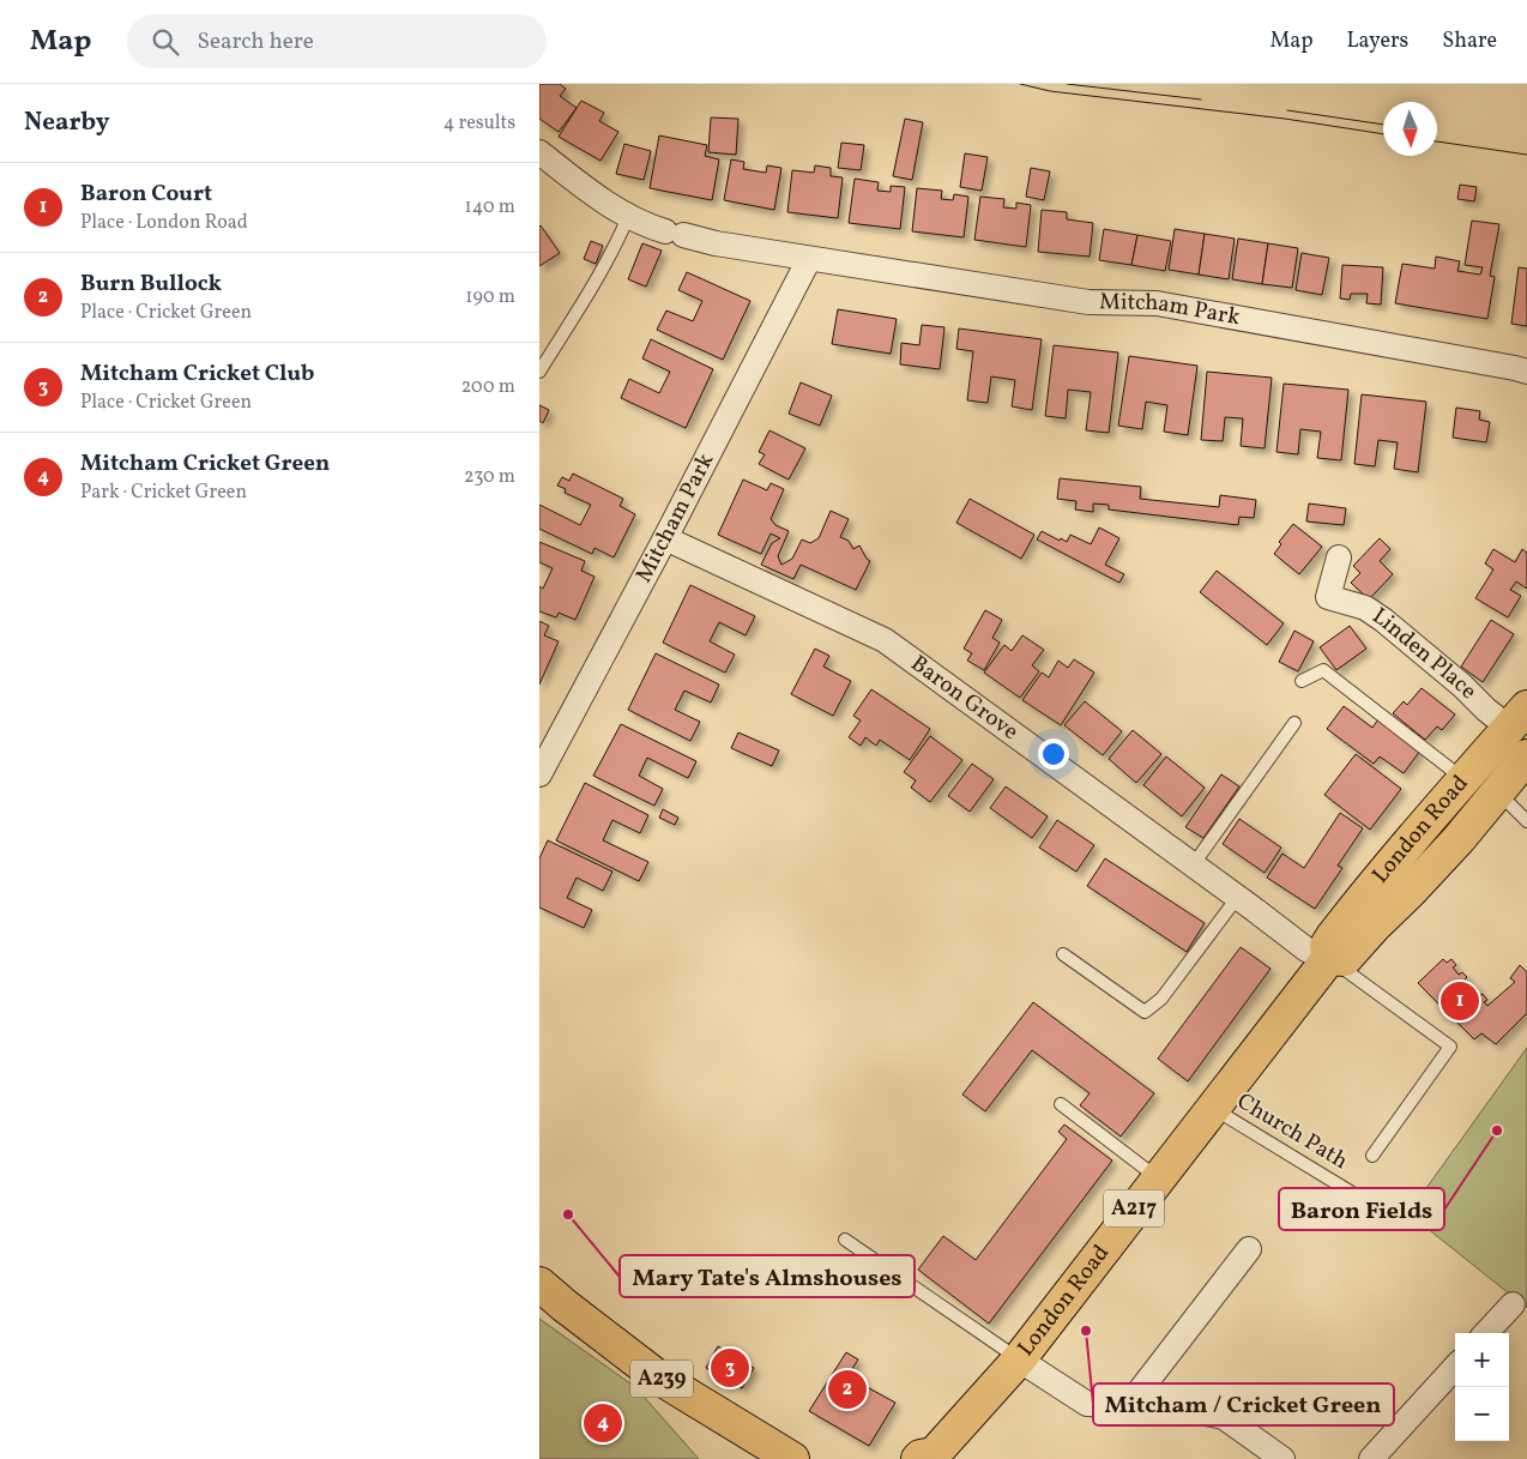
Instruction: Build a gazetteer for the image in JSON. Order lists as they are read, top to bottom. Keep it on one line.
{"streets":{"main road":["London Road","A217","A239"],"street":["Mitcham Park","Linden Place","Baron Grove"],"lane":["Church Path"]},"crossings":[["Mitcham Park","Baron Grove"],["Linden Place","London Road"],["Baron Grove","London Road"],["London Road","Church Path"]],"places":["Baron Fields","Mary Tate's Almshouses","Mitcham / Cricket Green"],"north":"bottom","page":{"header":"Map","search":"Search here","nav":["Map","Layers","Share"],"heading":["Nearby","4 results"],"list":[{"mark":"1","name":"Baron Court","note":"Place · London Road","value":"140 m"},{"mark":"2","name":"Burn Bullock","note":"Place · Cricket Green","value":"190 m"},{"mark":"3","name":"Mitcham Cricket Club","note":"Place · Cricket Green","value":"200 m"},{"mark":"4","name":"Mitcham Cricket Green","note":"Park · Cricket Green","value":"230 m"}],"pins":["1","3","2","4"],"map_buttons":["+","−"]}}
